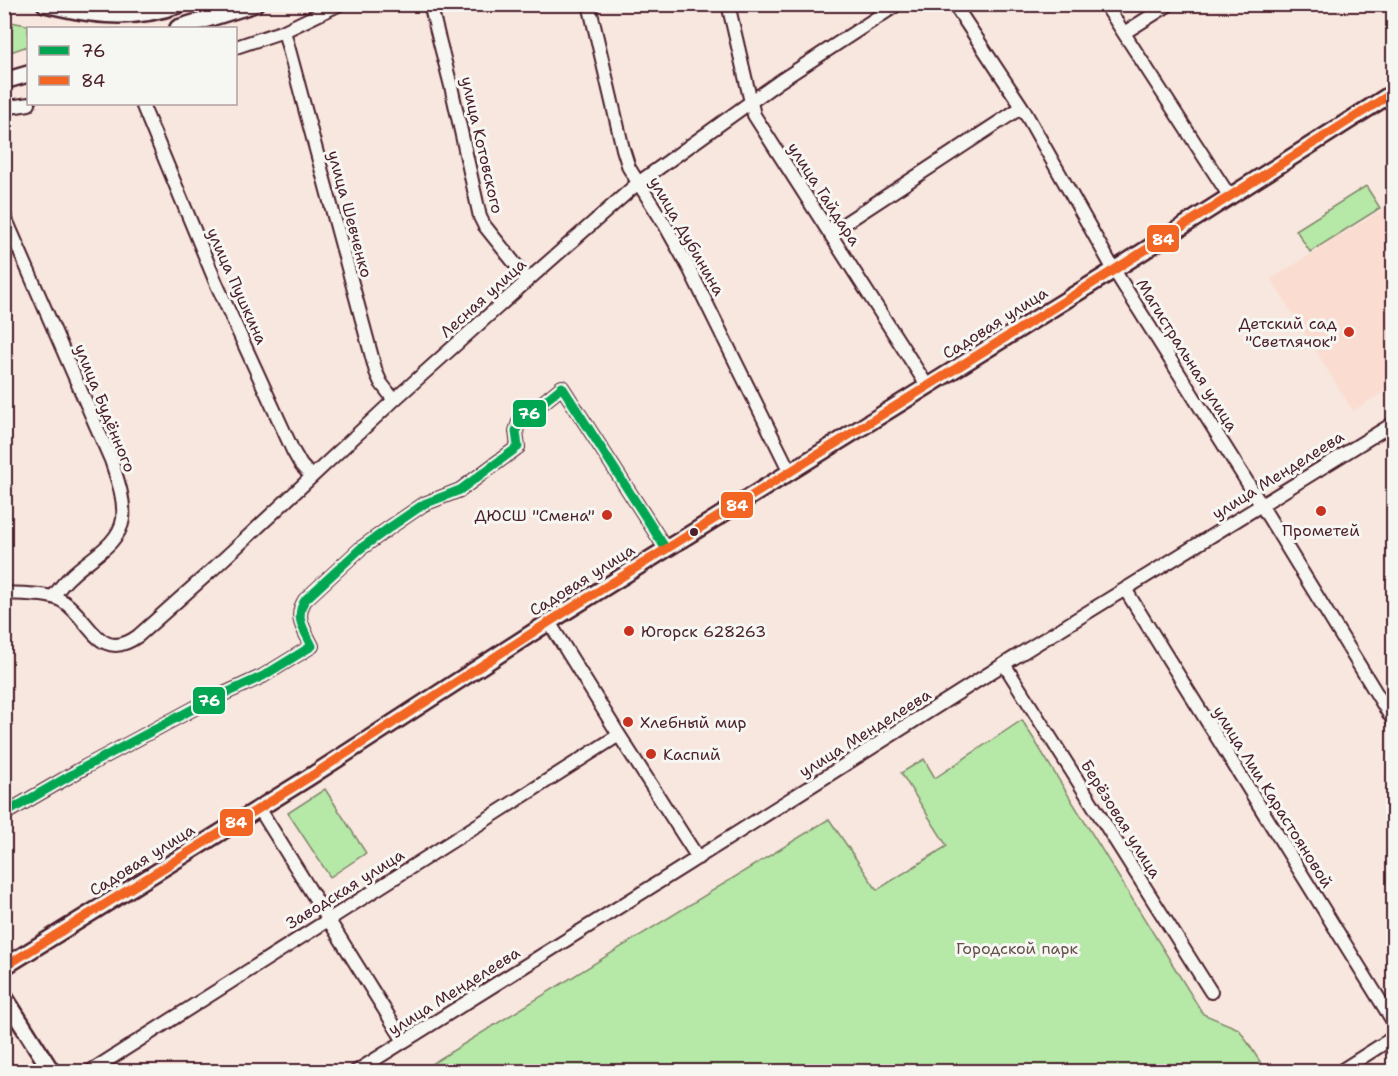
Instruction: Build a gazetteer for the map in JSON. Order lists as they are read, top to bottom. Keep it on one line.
{"streets":{"street":["улица Котовского","улица Гайдара","улица Шевченко","улица Дубинина","улица Пушкина","Лесная улица","Садовая улица","Магистральная улица","улица Будённого","улица Менделеева","улица Лии Карастояновой","Берёзовая улица","Заводская улица"]},"crossings":[["улица Котовского","Лесная улица"],["улица Гайдара","Лесная улица"],["улица Гайдара","Садовая улица"],["улица Шевченко","Лесная улица"],["улица Дубинина","Лесная улица"],["улица Дубинина","Садовая улица"],["улица Пушкина","Лесная улица"],["Лесная улица","улица Будённого"],["Садовая улица","Магистральная улица"],["Магистральная улица","улица Менделеева"],["улица Менделеева","улица Лии Карастояновой"],["улица Менделеева","Берёзовая улица"]],"parks":["Городской парк"],"places":["Детский сад \"Светлячок\"","Прометей","ДЮСШ \"Смена\"","Югорск 628263","Хлебный мир","Каспий"],"lines":["transit line 84","transit line 76"],"legend":["76","84"]}
